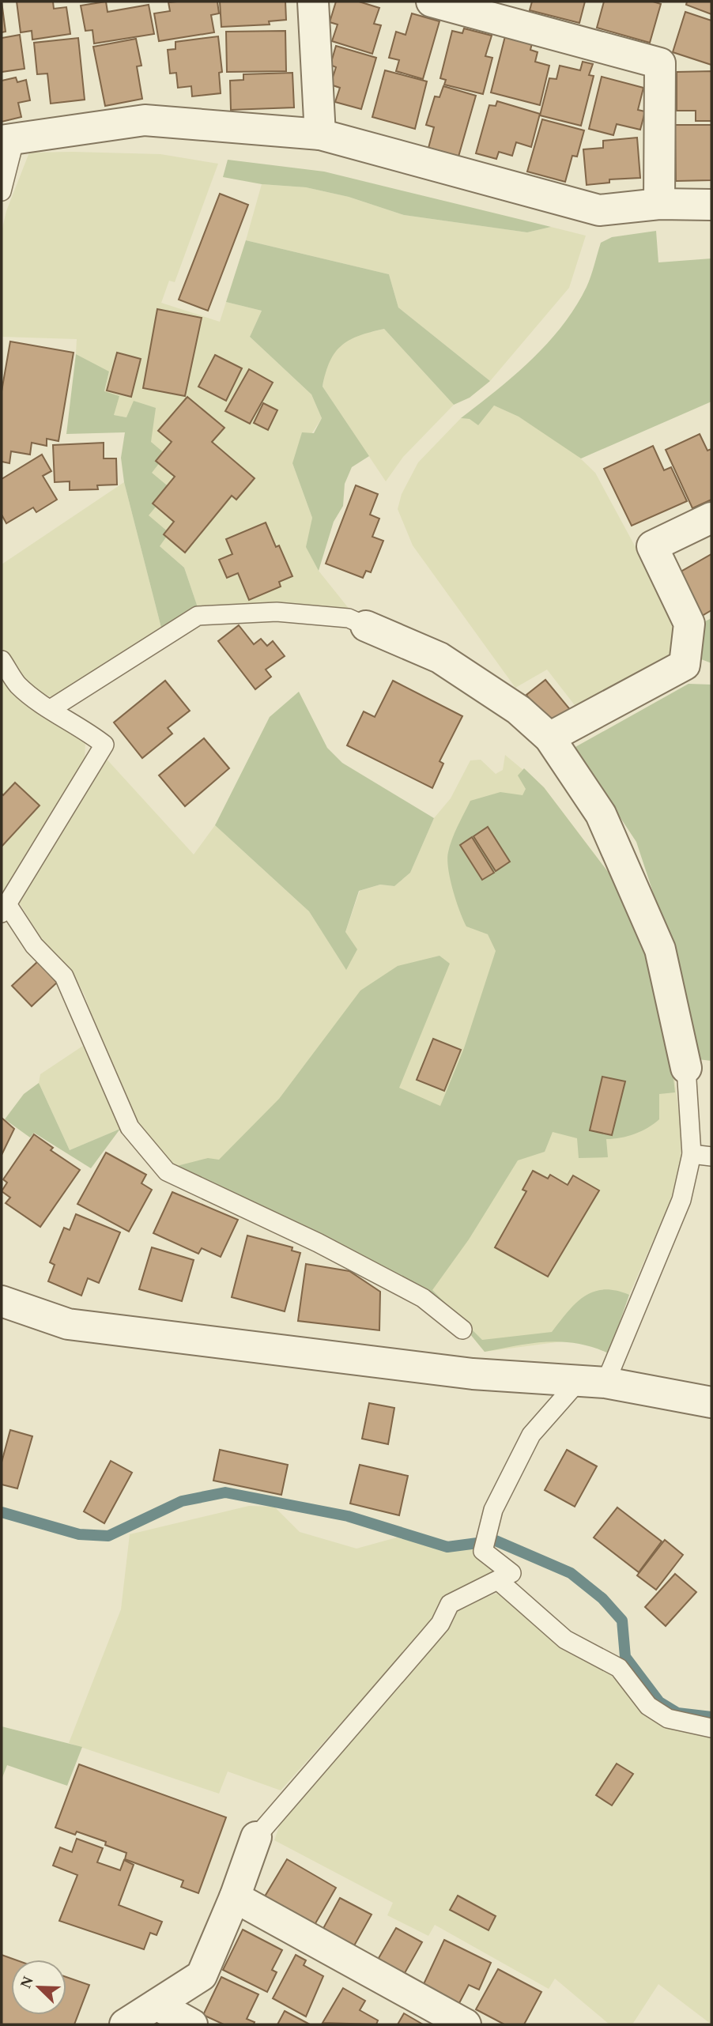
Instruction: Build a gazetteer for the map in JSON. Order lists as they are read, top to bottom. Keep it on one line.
{"north":"top left"}
